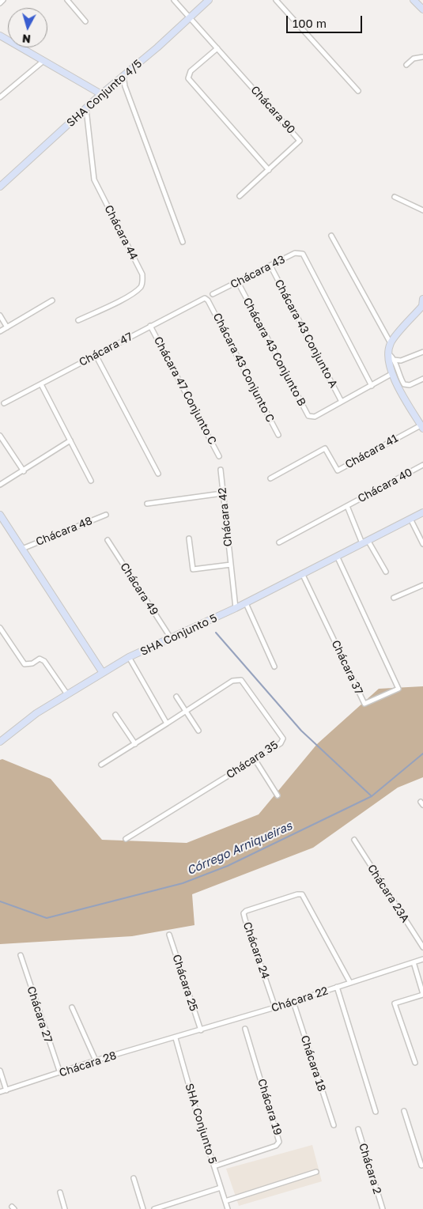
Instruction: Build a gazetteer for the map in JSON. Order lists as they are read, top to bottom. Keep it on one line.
{"streets":{"street":["SHA Conjunto 4/5","Chácara 90","Chácara 44","Chácara 43","Chácara 43 Conjunto A","Chácara 47","Chácara 43 Conjunto B","Chácara 43 Conjunto C","Chácara 47 Conjunto C","Chácara 41","Chácara 40","Chácara 42","Chácara 48","Chácara 49","SHA Conjunto 5","Chácara 37","Chácara 35","Chácara 23A","Chácara 24","Chácara 25","Chácara 22","Chácara 27","Chácara 18","Chácara 28","Chácara 19","Chácara 2"]},"crossings":[["SHA Conjunto 4/5","Chácara 90"],["SHA Conjunto 4/5","Chácara 44"],["Chácara 43","Chácara 43 Conjunto A"],["Chácara 43","Chácara 43 Conjunto B"],["Chácara 43 Conjunto A","Chácara 43 Conjunto B"],["Chácara 47","Chácara 43 Conjunto C"],["Chácara 47","Chácara 47 Conjunto C"],["Chácara 40","SHA Conjunto 5"],["Chácara 42","SHA Conjunto 5"],["Chácara 49","SHA Conjunto 5"],["SHA Conjunto 5","Chácara 37"],["SHA Conjunto 5","Chácara 22"],["SHA Conjunto 5","Chácara 28"],["SHA Conjunto 5","Chácara 19"],["Chácara 24","Chácara 22"],["Chácara 25","Chácara 22"],["Chácara 22","Chácara 18"],["Chácara 22","Chácara 28"],["Chácara 27","Chácara 28"]],"water":["Córrego Arniqueiras"],"scale_bar":"100 m","north":"bottom"}
